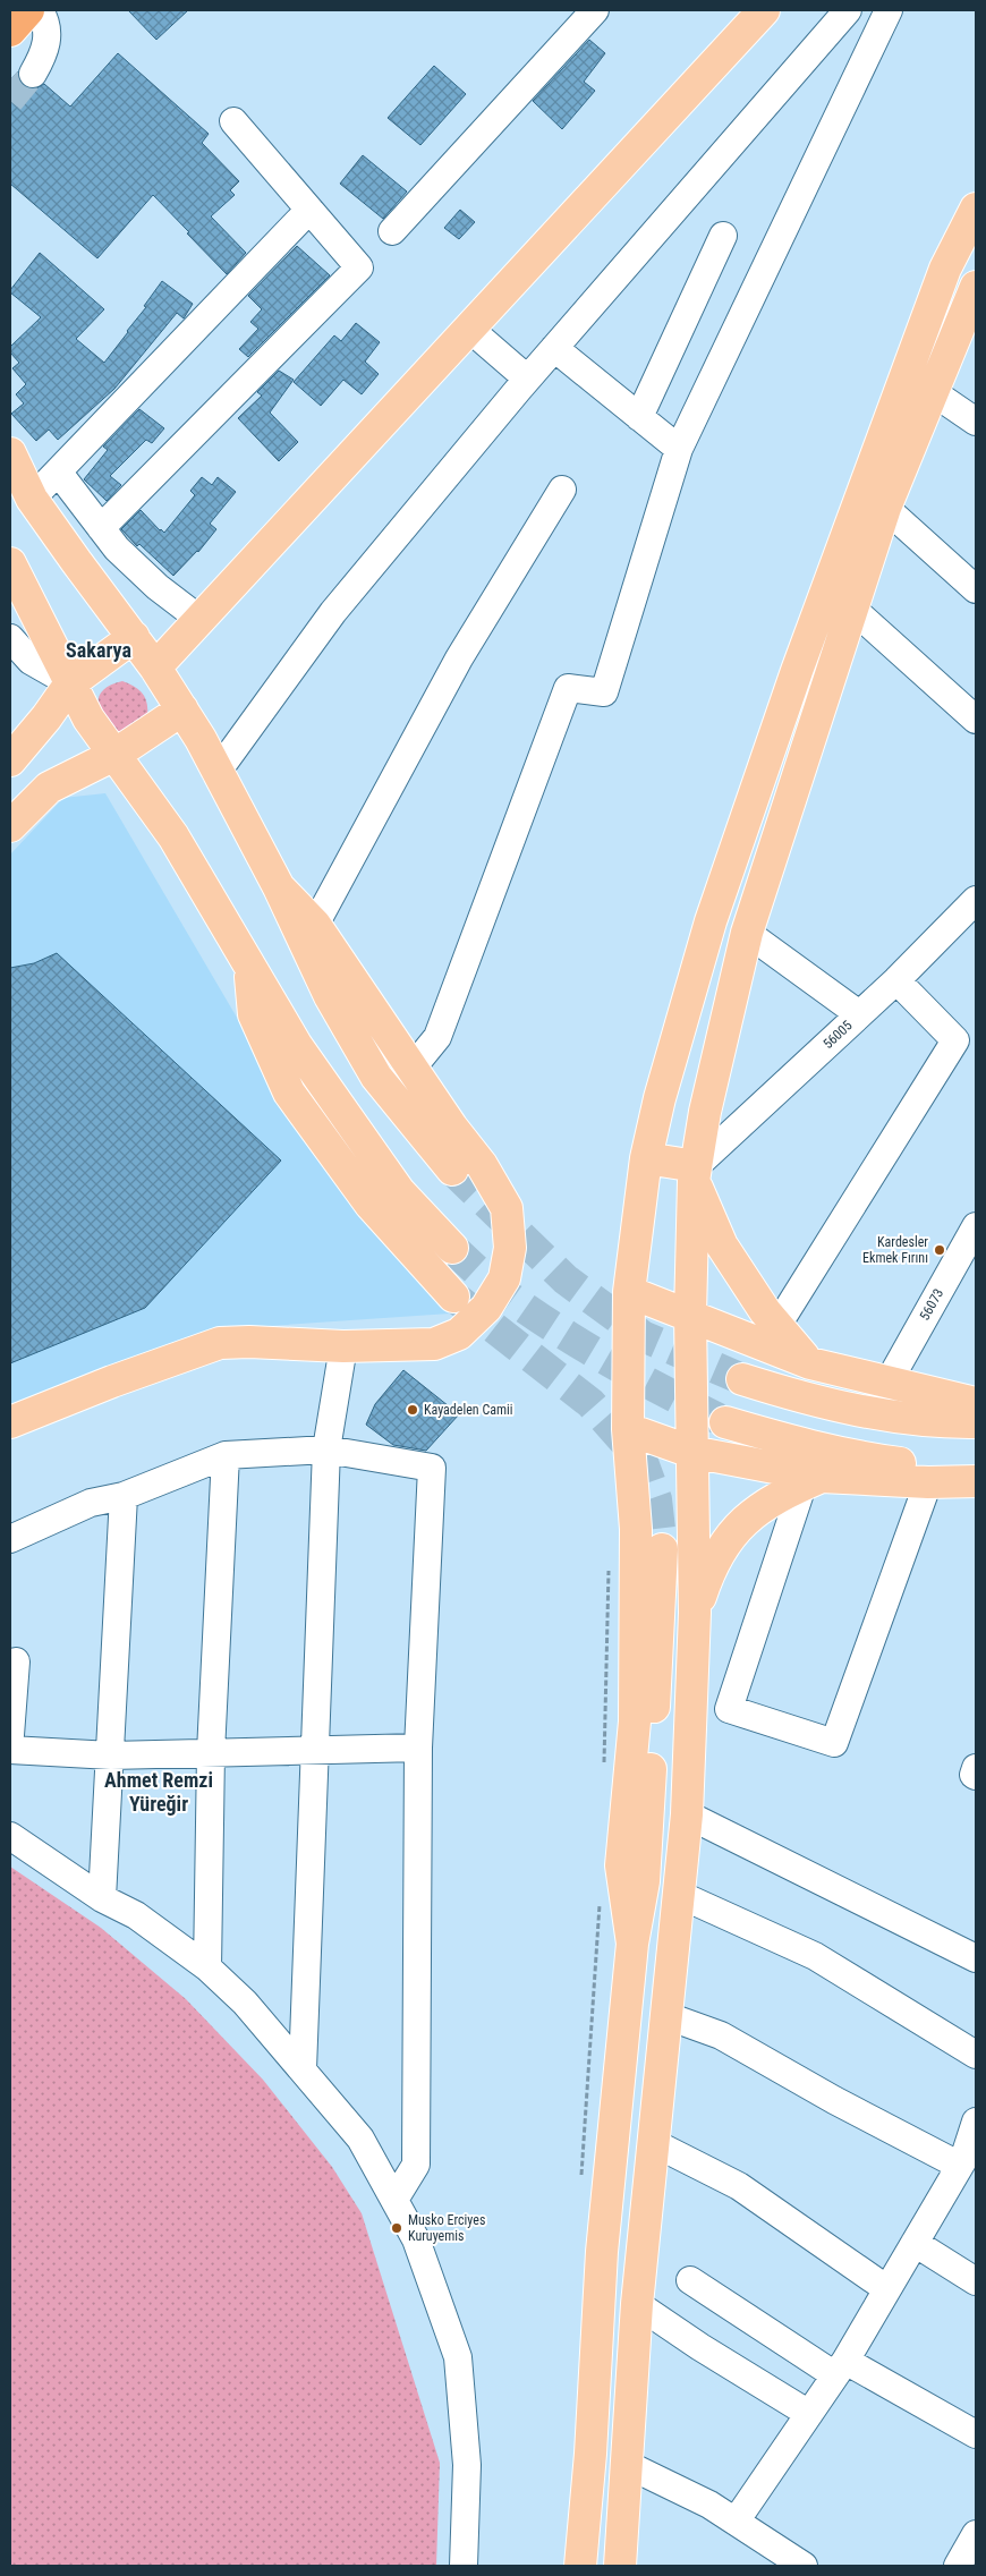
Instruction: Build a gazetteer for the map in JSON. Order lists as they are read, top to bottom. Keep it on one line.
{"streets":{"street":["56005","56073"]},"districts":["Sakarya","Ahmet Remzi Yüreğir"],"places":["Kardesler Ekmek Fırını","Kayadelen Camii","Musko Erciyes Kuruyemis"]}
